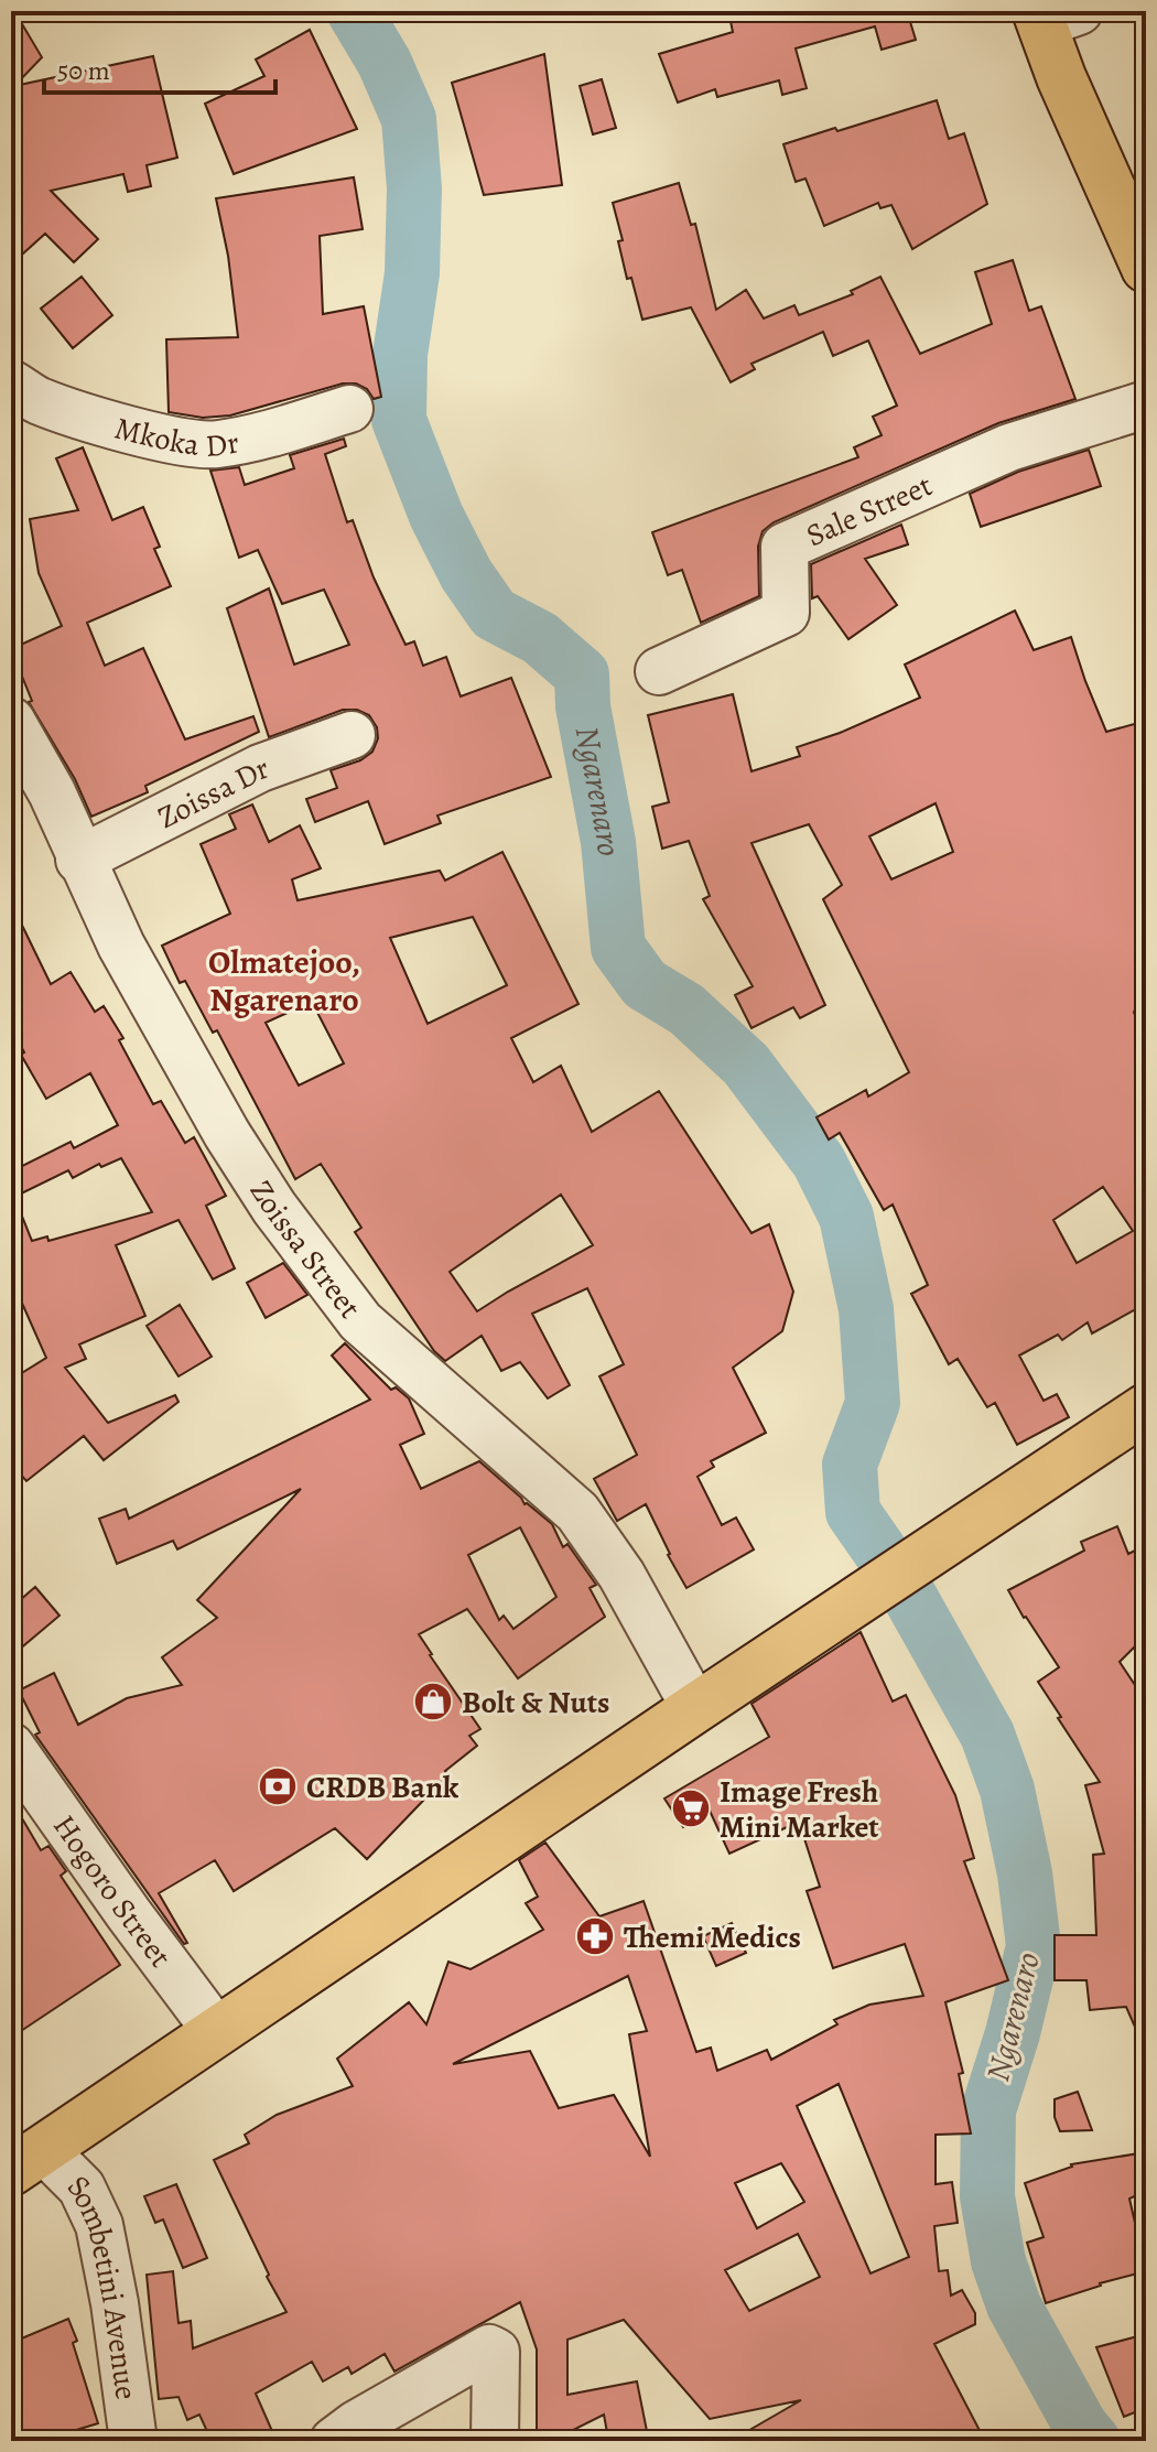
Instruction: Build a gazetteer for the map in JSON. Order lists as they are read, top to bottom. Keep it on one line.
{"streets":{"street":["Mkoka Dr","Sale Street","Zoissa Dr","Zoissa Street","Hogoro Street","Sombetini Avenue"]},"crossings":[["Zoissa Dr","Zoissa Street"]],"districts":["Olmatejoo, Ngarenaro"],"water":["Ngarenaro"],"places":{"shop":["Bolt & Nuts"],"bank":["CRDB Bank"],"supermarket":["Image Fresh Mini Market"],"pharmacy":["Themi Medics"]},"scale_bar":"50 m"}
